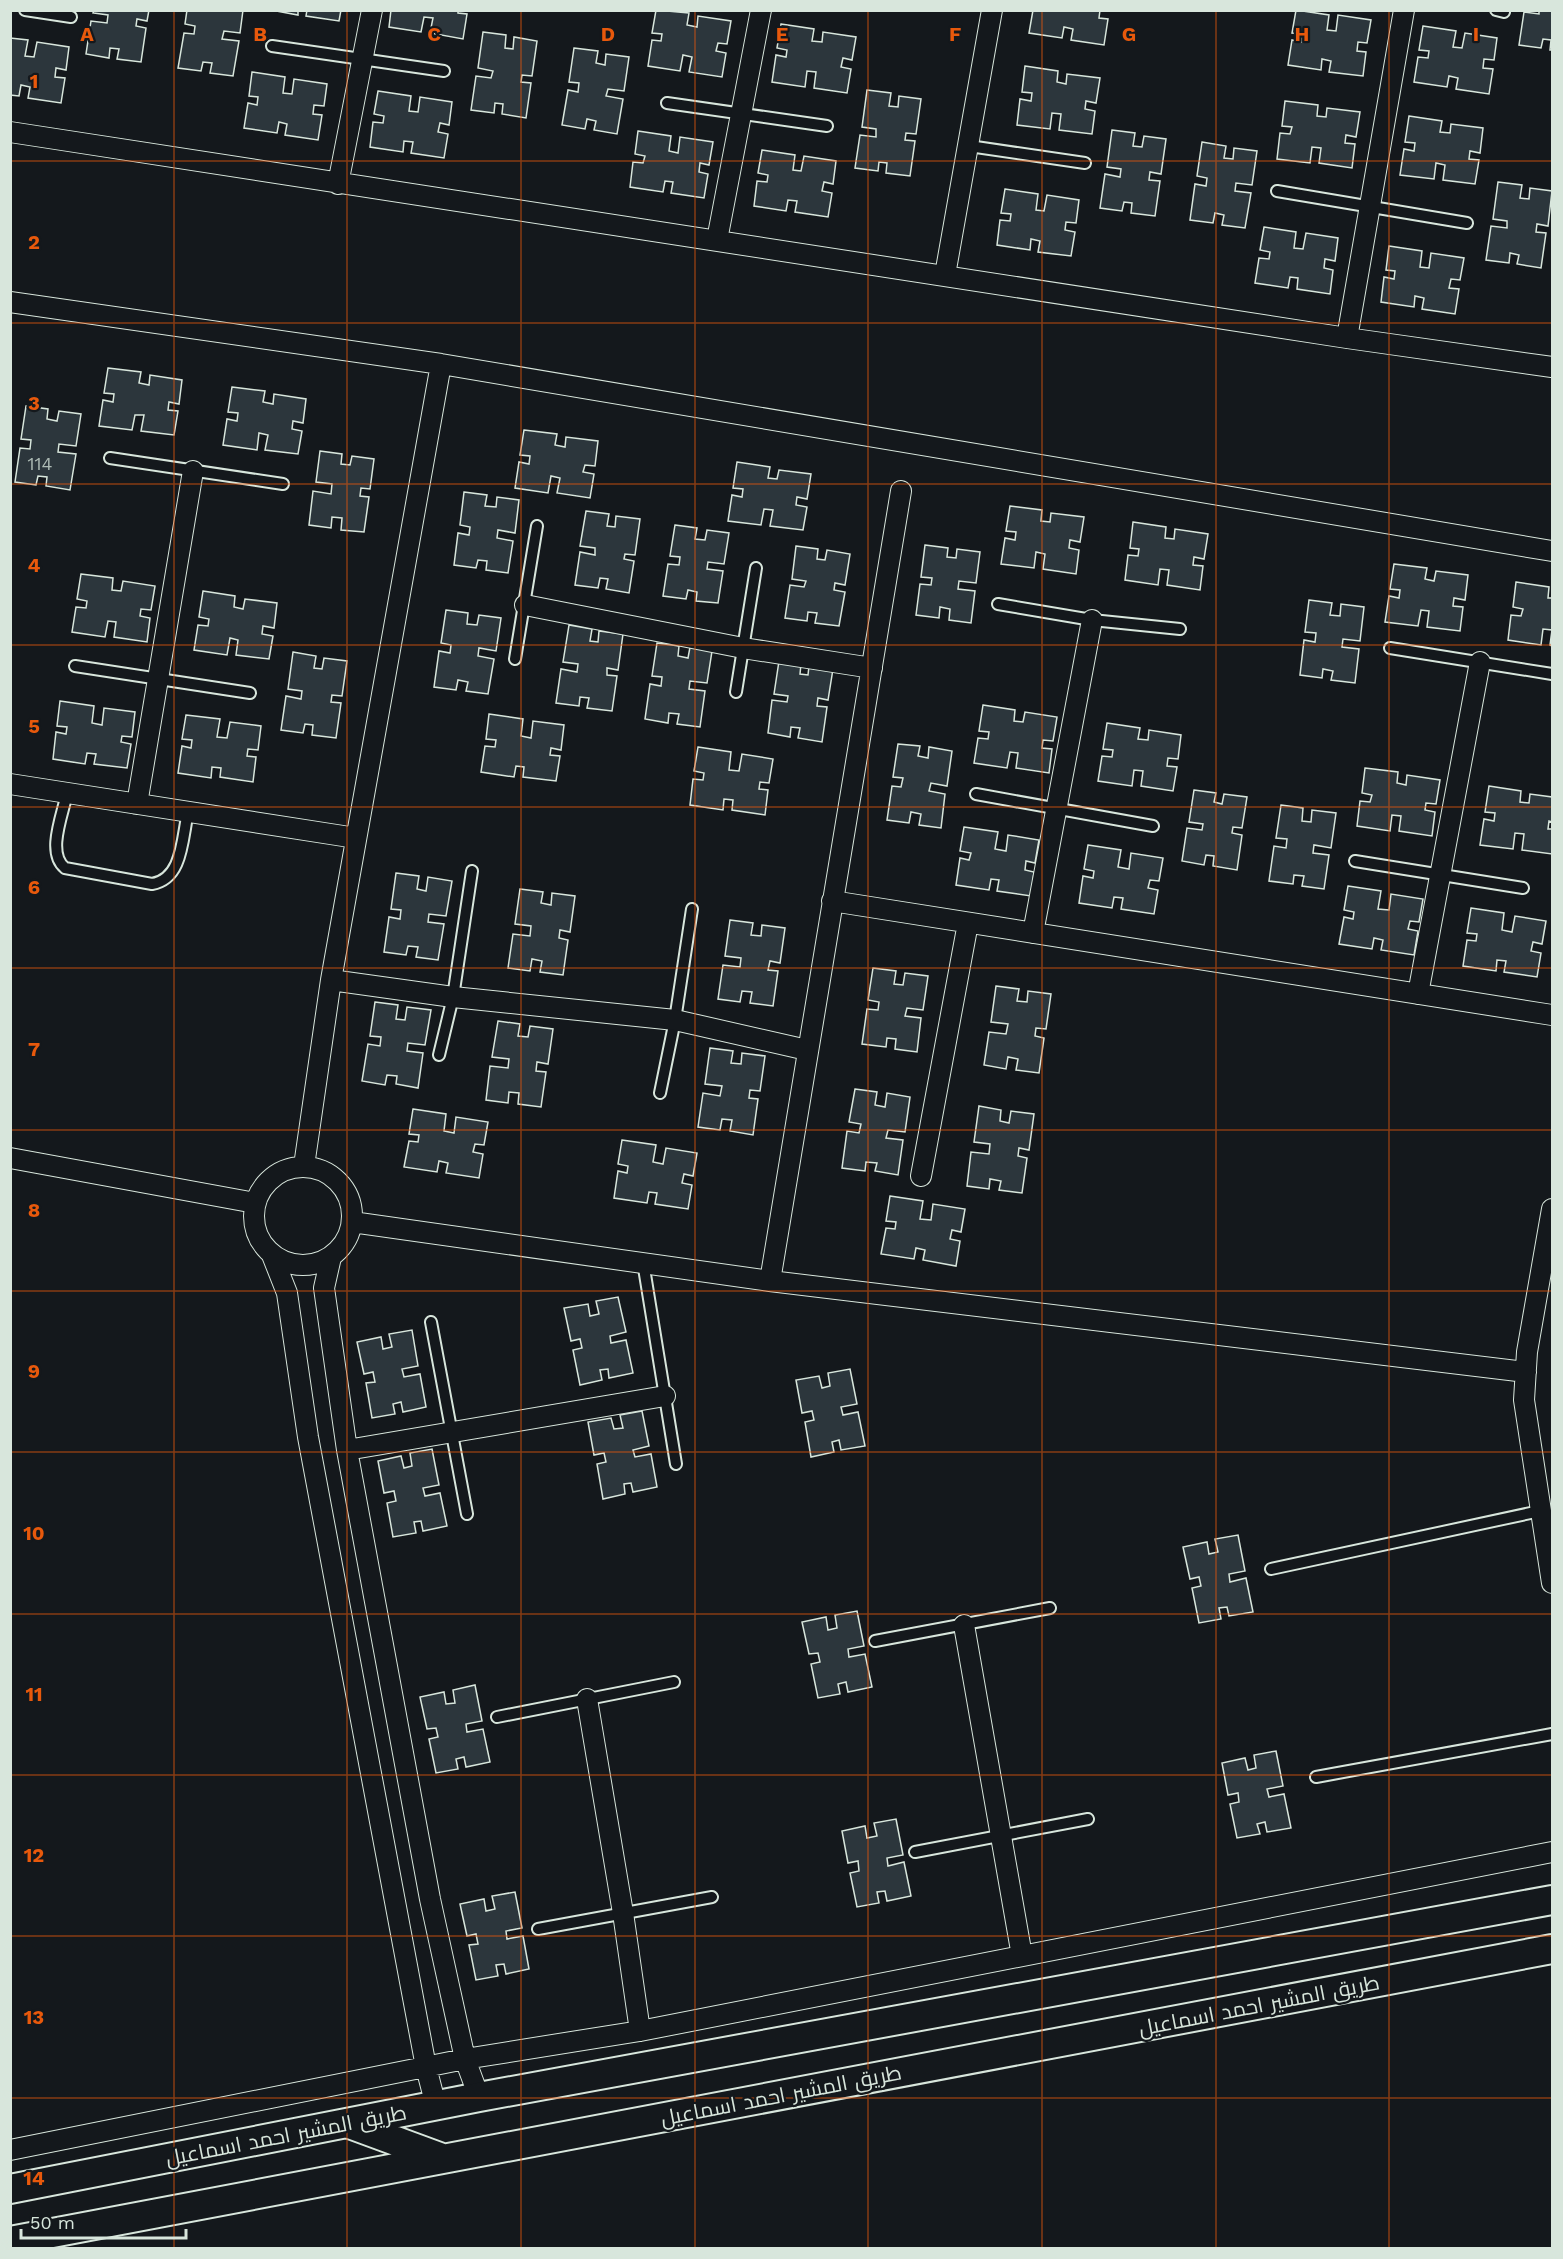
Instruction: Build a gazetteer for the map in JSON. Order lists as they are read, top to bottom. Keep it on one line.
{"streets":{"street":["طريق المشير احمد اسماعيل"]},"house_numbers":["114"],"scale_bar":"50 m","grid":{"columns":["A","B","C","D","E","F","G","H","I"],"rows":["1","2","3","4","5","6","7","8","9","10","11","12","13","14"]}}
